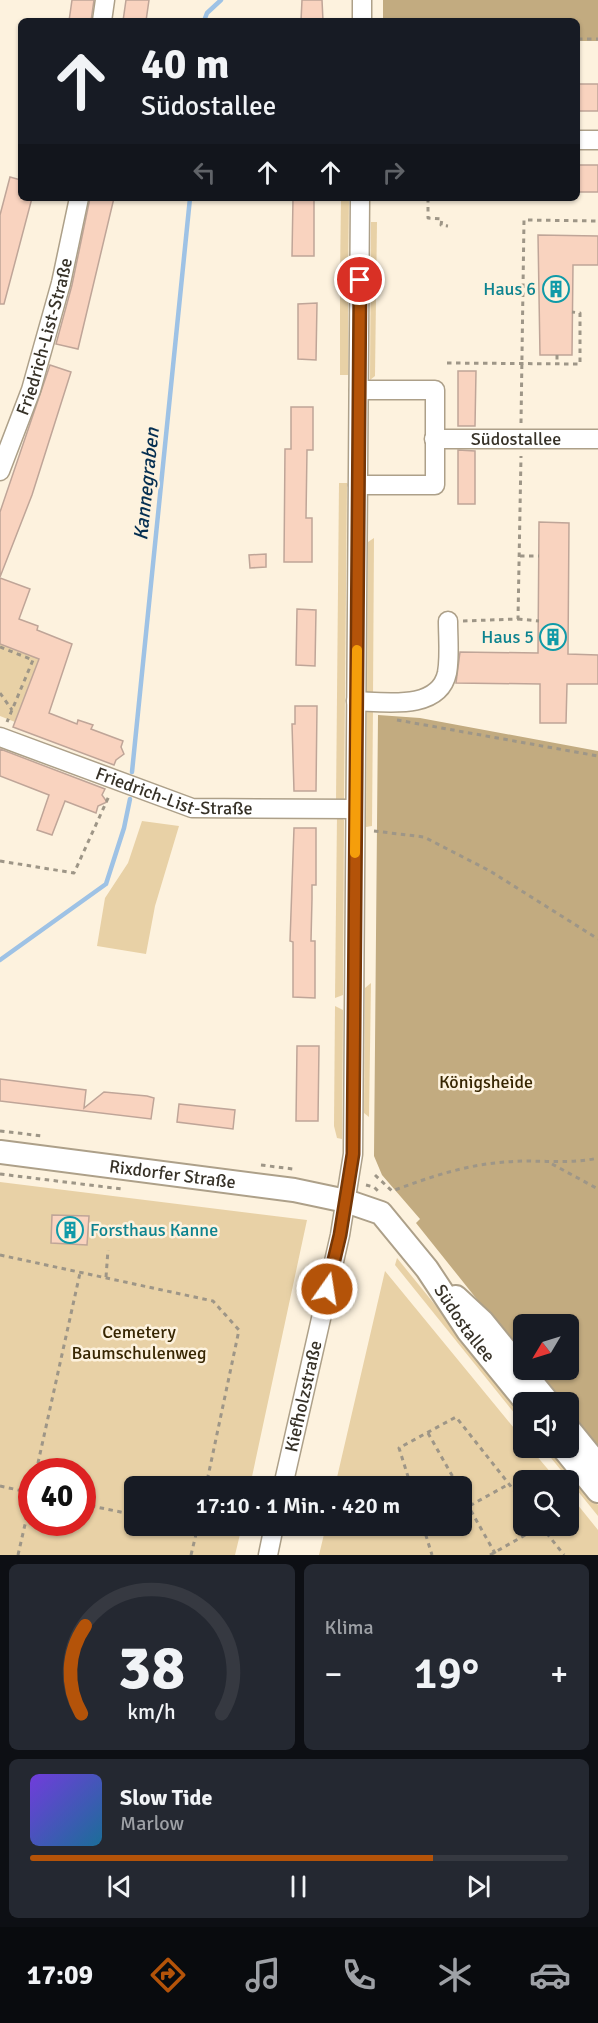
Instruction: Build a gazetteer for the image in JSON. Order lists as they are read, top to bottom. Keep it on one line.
{"streets":{"main road":["Südostallee","Rixdorfer Straße"],"street":["Friedrich-List-Straße","Kiefholzstraße"]},"crossings":[["Südostallee","Rixdorfer Straße"],["Südostallee","Kiefholzstraße"],["Rixdorfer Straße","Kiefholzstraße"]],"water":["Kannegraben"],"parks":["Königsheide","Cemetery Baumschulenweg"],"places":{"building":["Haus 6","Haus 5","Forsthaus Kanne"]},"north":"bottom left","page":{"turn":["40 m","Südostallee"],"limit":"40","trip":"17:10 · 1 Min. · 420 m","tile":"Klima","heat":["−","19°","+"],"song":["Slow Tide","Marlow"],"tabs":"17:09","gauge":["38","km/h"]}}
